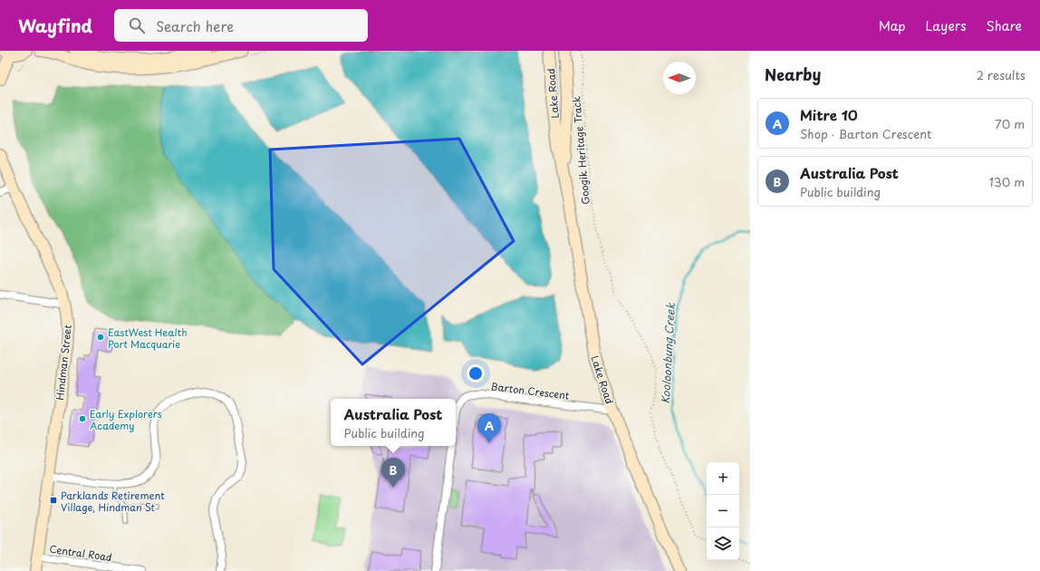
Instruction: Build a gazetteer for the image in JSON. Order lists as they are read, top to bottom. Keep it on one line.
{"streets":{"main road":["Lake Road","Hindman Street"],"street":["Barton Crescent","Central Road"],"path":["Googik Heritage Track"]},"crossings":[["Lake Road","Barton Crescent"],["Hindman Street","Central Road"]],"water":["Kooloonbung Creek"],"places":{"other":["EastWest Health Port Macquarie","Early Explorers Academy"],"transit":["Parklands Retirement Village, Hindman St"]},"north":"left","page":{"header":"Wayfind","search":"Search here","nav":["Map","Layers","Share"],"heading":["Nearby","2 results"],"list":[{"mark":"A","name":"Mitre 10","note":"Shop · Barton Crescent","value":"70 m"},{"mark":"B","name":"Australia Post","note":"Public building","value":"130 m"}],"popup":["Australia Post","Public building"],"pins":["A","B"],"map_buttons":["+","−"]}}
